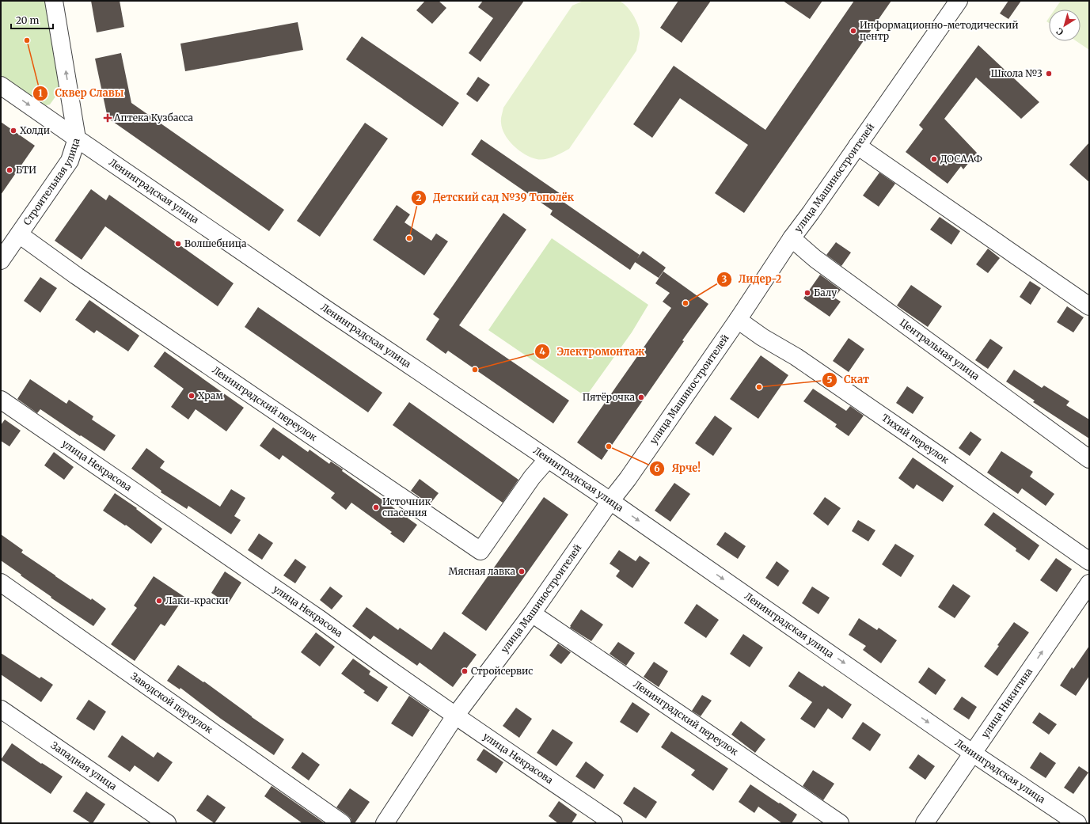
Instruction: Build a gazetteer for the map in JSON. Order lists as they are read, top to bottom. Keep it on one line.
{"streets":{"street":["улица Машиностроителей","Строительная улица","Ленинградская улица","Центральная улица","Ленинградский переулок","Тихий переулок","улица Некрасова","Заводской переулок","улица Никитина","Западная улица"]},"crossings":[["улица Машиностроителей","Ленинградская улица"],["улица Машиностроителей","Центральная улица"],["улица Машиностроителей","Ленинградский переулок"],["улица Машиностроителей","Тихий переулок"],["улица Машиностроителей","улица Некрасова"],["Строительная улица","Ленинградская улица"],["Строительная улица","Ленинградский переулок"],["Ленинградская улица","Ленинградский переулок"],["Ленинградская улица","улица Никитина"]],"one_way":["Строительная улица","Ленинградская улица","улица Никитина"],"places":{"other":["Информационно-методический центр","Сквер Славы","Школа №3","Холди","ДОСААФ","БТИ","Детский сад №39 Тополёк","Волшебница","Балу","Лидер-2","Электромонтаж","Скат","Храм","Пятёрочка","Ярче!","Источник спасения","Мясная лавка","Лаки-краски","Стройсервис"],"health":["Аптека Кузбасса"]},"scale_bar":"20 m","north":"bottom left"}
